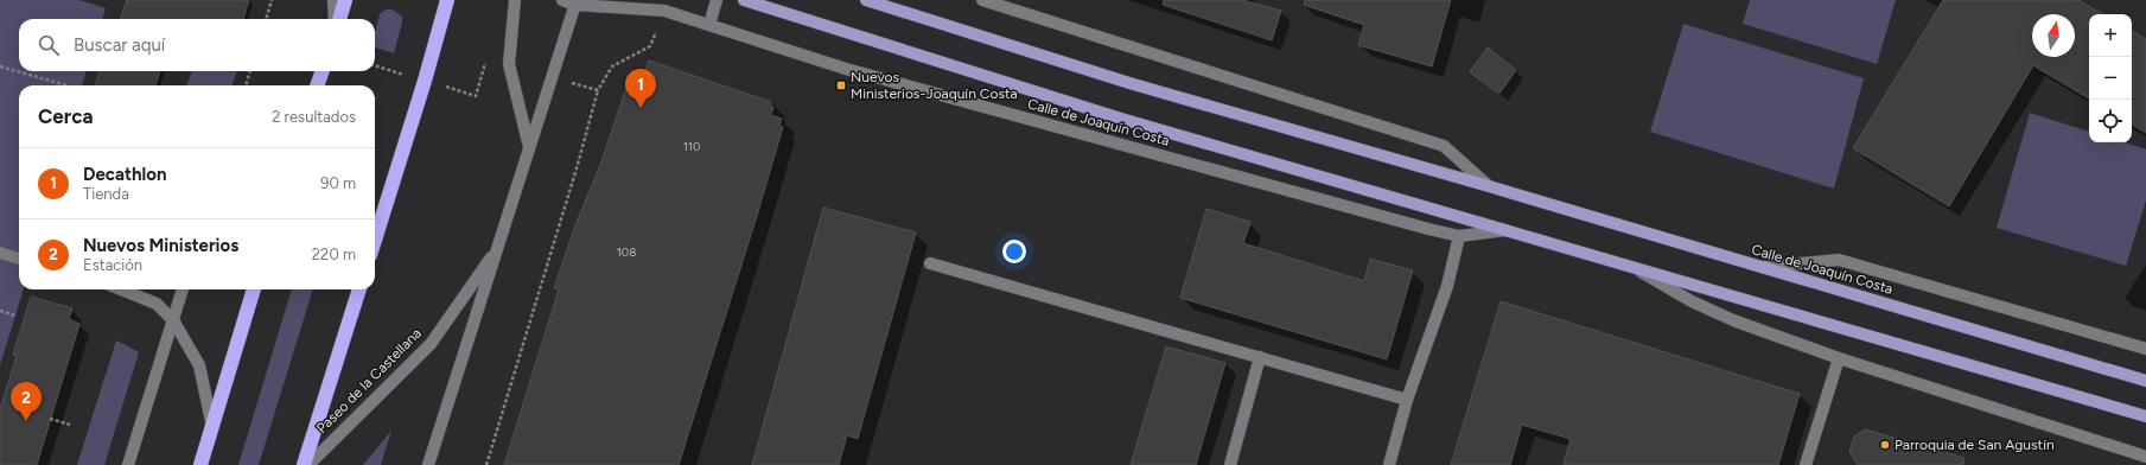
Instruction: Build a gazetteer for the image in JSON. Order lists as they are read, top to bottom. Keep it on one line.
{"streets":{"highway":["Paseo de la Castellana"],"main road":["Calle de Joaquín Costa"]},"crossings":[["Calle de Joaquín Costa","Paseo de la Castellana"]],"places":{"transit":["Nuevos Ministerios-Joaquín Costa"],"other":["Parroquia de San Agustín"]},"house_numbers":["110","108"],"north":"top","page":{"map_buttons":["+","−"],"search":"Buscar aquí","pins":["1","2"],"heading":["Cerca","2 resultados"],"list":[{"mark":"1","name":"Decathlon","note":"Tienda","value":"90 m"},{"mark":"2","name":"Nuevos Ministerios","note":"Estación","value":"220 m"}]}}
